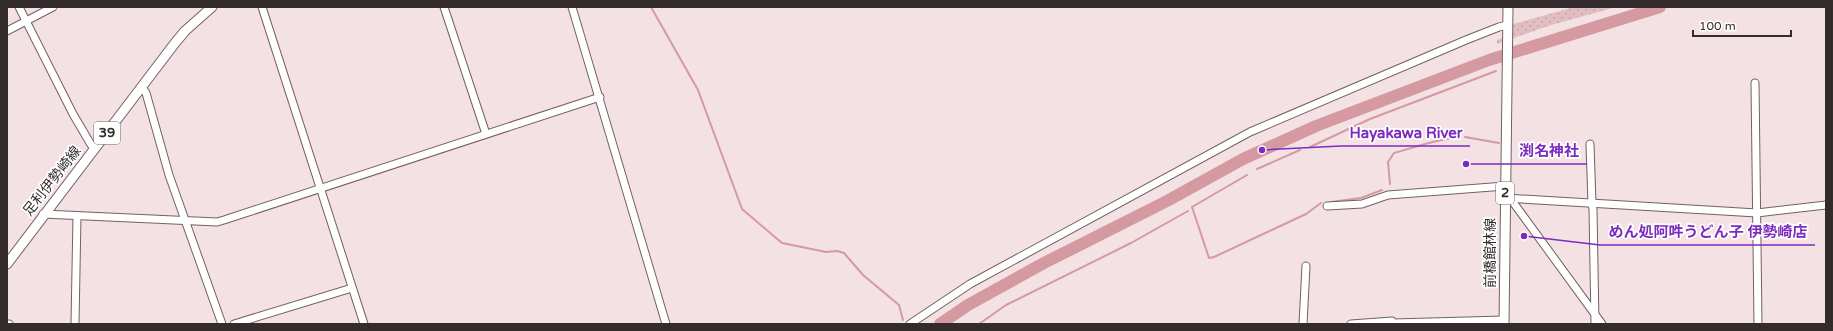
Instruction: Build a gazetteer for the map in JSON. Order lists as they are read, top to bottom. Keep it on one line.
{"streets":{"main road":["39","足利伊勢崎線","2","前橋館林線"]},"crossings":[["2","前橋館林線"]],"places":["Hayakawa River","渕名神社","めん処阿吽うどん子 伊勢崎店"],"scale_bar":"100 m"}
